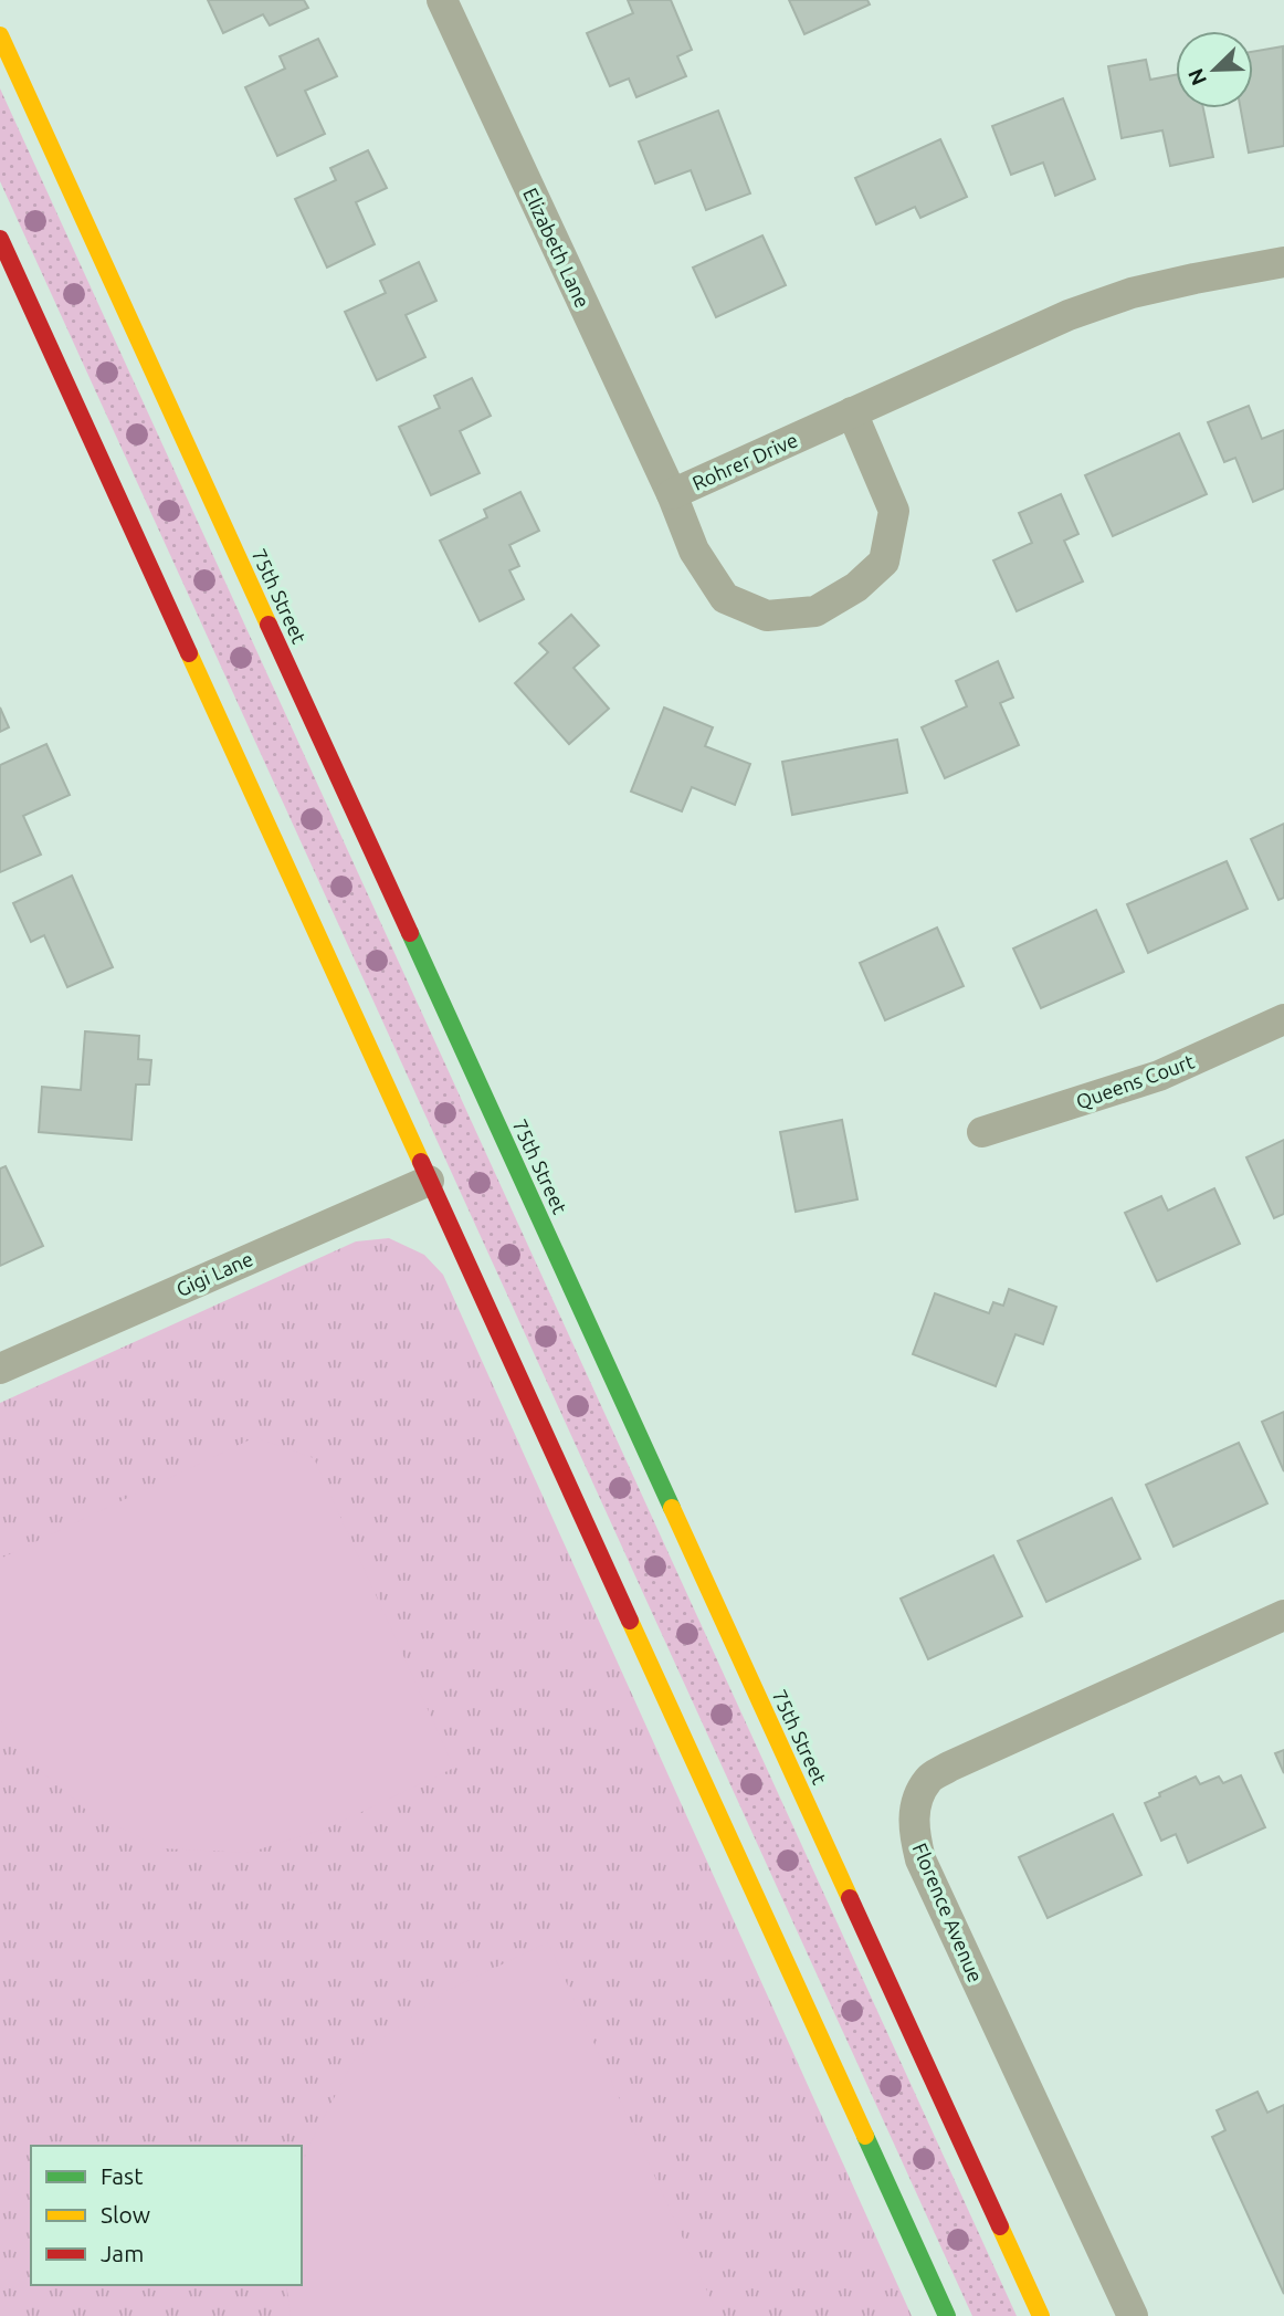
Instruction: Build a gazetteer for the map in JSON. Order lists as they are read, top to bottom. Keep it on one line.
{"streets":{"main road":["75th Street"],"street":["Elizabeth Lane","Rohrer Drive","Queens Court","Gigi Lane","Florence Avenue"]},"crossings":[["Elizabeth Lane","Rohrer Drive"]],"legend":["Fast","Slow","Jam"],"north":"bottom left"}
